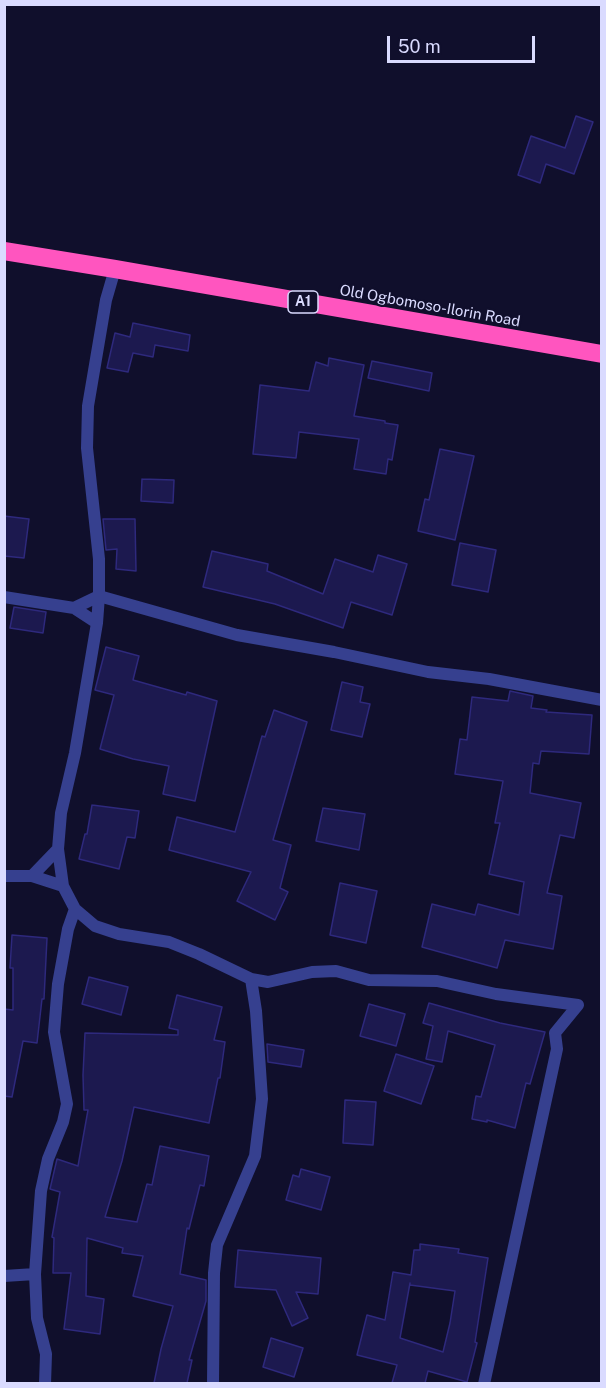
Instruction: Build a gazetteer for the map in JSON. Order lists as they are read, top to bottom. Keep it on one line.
{"streets":{"highway":["A1","Old Ogbomoso-Ilorin Road"]},"scale_bar":"50 m"}
